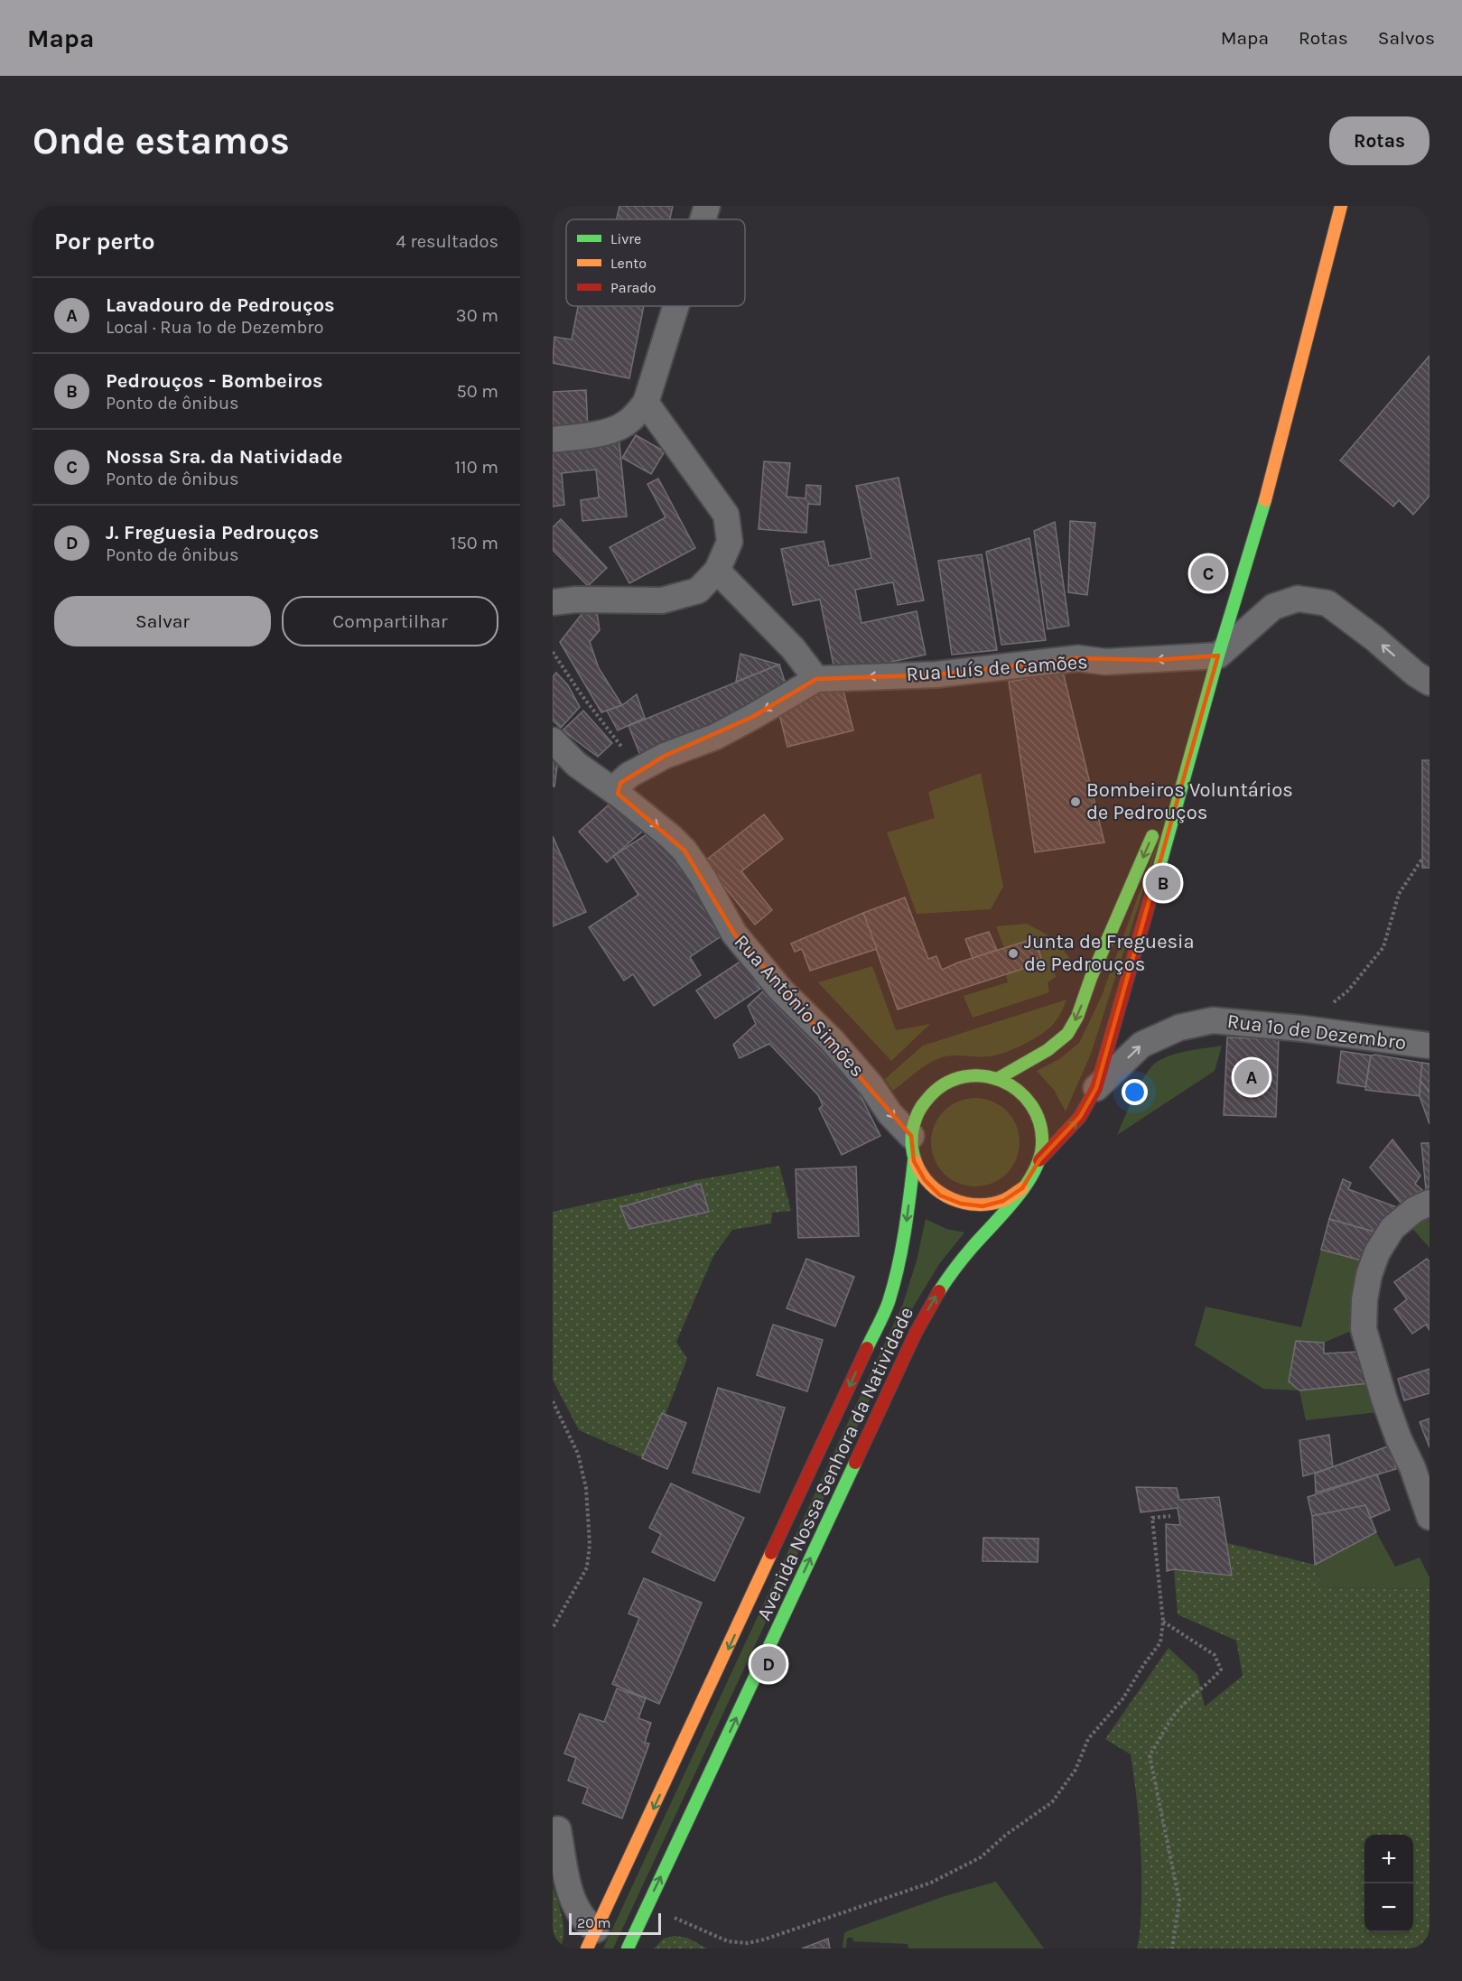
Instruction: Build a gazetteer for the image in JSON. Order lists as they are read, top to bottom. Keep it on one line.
{"streets":{"main road":["Avenida Nossa Senhora da Natividade"],"street":["Rua Luís de Camões","Rua António Simões","Rua 1º de Dezembro"]},"crossings":[["Rua Luís de Camões","Rua António Simões"],["Rua Luís de Camões","Avenida Nossa Senhora da Natividade"],["Rua António Simões","Avenida Nossa Senhora da Natividade"],["Rua 1º de Dezembro","Avenida Nossa Senhora da Natividade"]],"one_way":["Rua Luís de Camões","Rua António Simões","Rua 1º de Dezembro"],"places":["Bombeiros Voluntários de Pedrouços","Junta de Freguesia de Pedrouços"],"legend":["Livre","Lento","Parado"],"scale_bar":"20 m","page":{"header":"Mapa","nav":["Mapa","Rotas","Salvos"],"buttons":["Rotas",["Salvar","Compartilhar"]],"title":"Onde estamos","heading":["Por perto","4 resultados"],"list":[{"mark":"A","name":"Lavadouro de Pedrouços","note":"Local · Rua 1º de Dezembro","value":"30 m"},{"mark":"B","name":"Pedrouços - Bombeiros","note":"Ponto de ônibus","value":"50 m"},{"mark":"C","name":"Nossa Sra. da Natividade","note":"Ponto de ônibus","value":"110 m"},{"mark":"D","name":"J. Freguesia Pedrouços","note":"Ponto de ônibus","value":"150 m"}],"pins":["C","B","A","D"],"map_buttons":["+","−"],"scale":"20 m"}}
